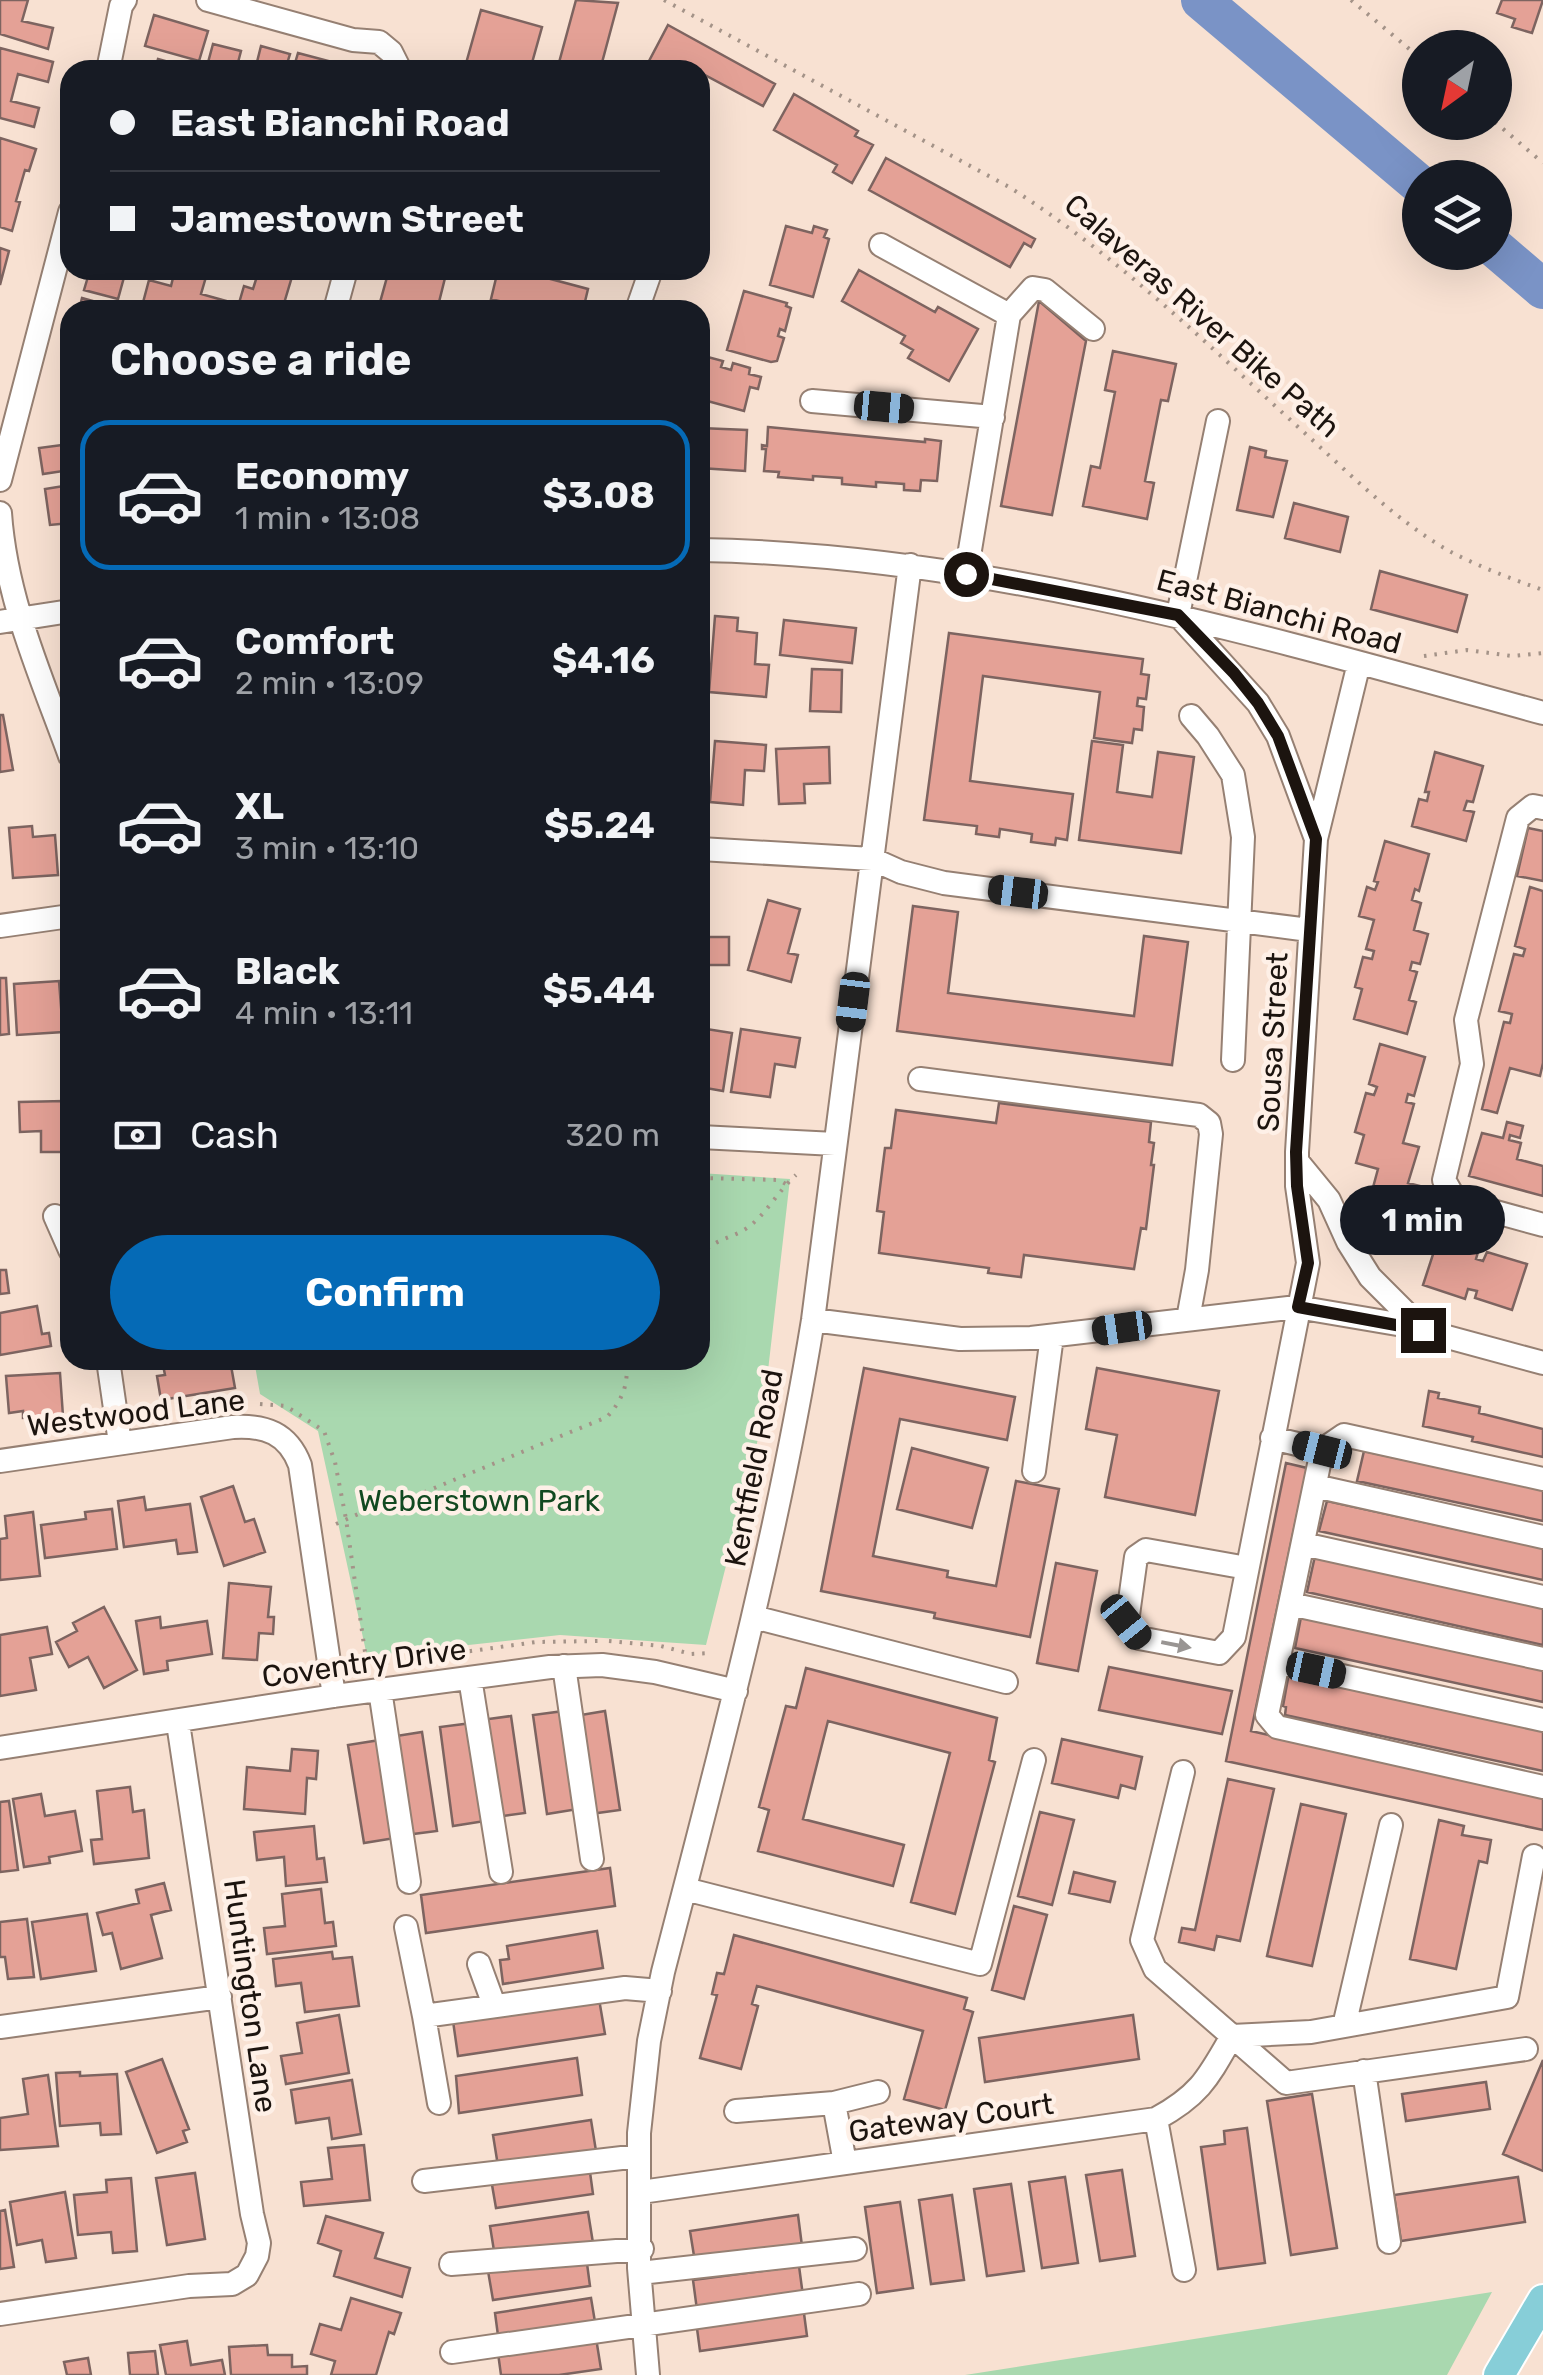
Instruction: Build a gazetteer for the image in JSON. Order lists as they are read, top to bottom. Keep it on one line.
{"streets":{"street":["East Bianchi Road","Sousa Street","Westwood Lane","Kentfield Road","Coventry Drive","Huntington Lane","Gateway Court"],"path":["Calaveras River Bike Path"]},"crossings":[["East Bianchi Road","Sousa Street"],["East Bianchi Road","Kentfield Road"],["Westwood Lane","Coventry Drive"],["Kentfield Road","Coventry Drive"],["Kentfield Road","Gateway Court"],["Coventry Drive","Huntington Lane"]],"parks":["Weberstown Park"],"north":"bottom left","page":{"banner":["East Bianchi Road","Jamestown Street"],"heading":"Choose a ride","list":[{"name":"Economy","note":"1 min · 13:08","value":"$3.08"},{"name":"Comfort","note":"2 min · 13:09","value":"$4.16"},{"name":"XL","note":"3 min · 13:10","value":"$5.24"},{"name":"Black","note":"4 min · 13:11","value":"$5.44"}],"pay":["Cash","320 m"],"bubble":"1 min","buttons":"Confirm"}}
